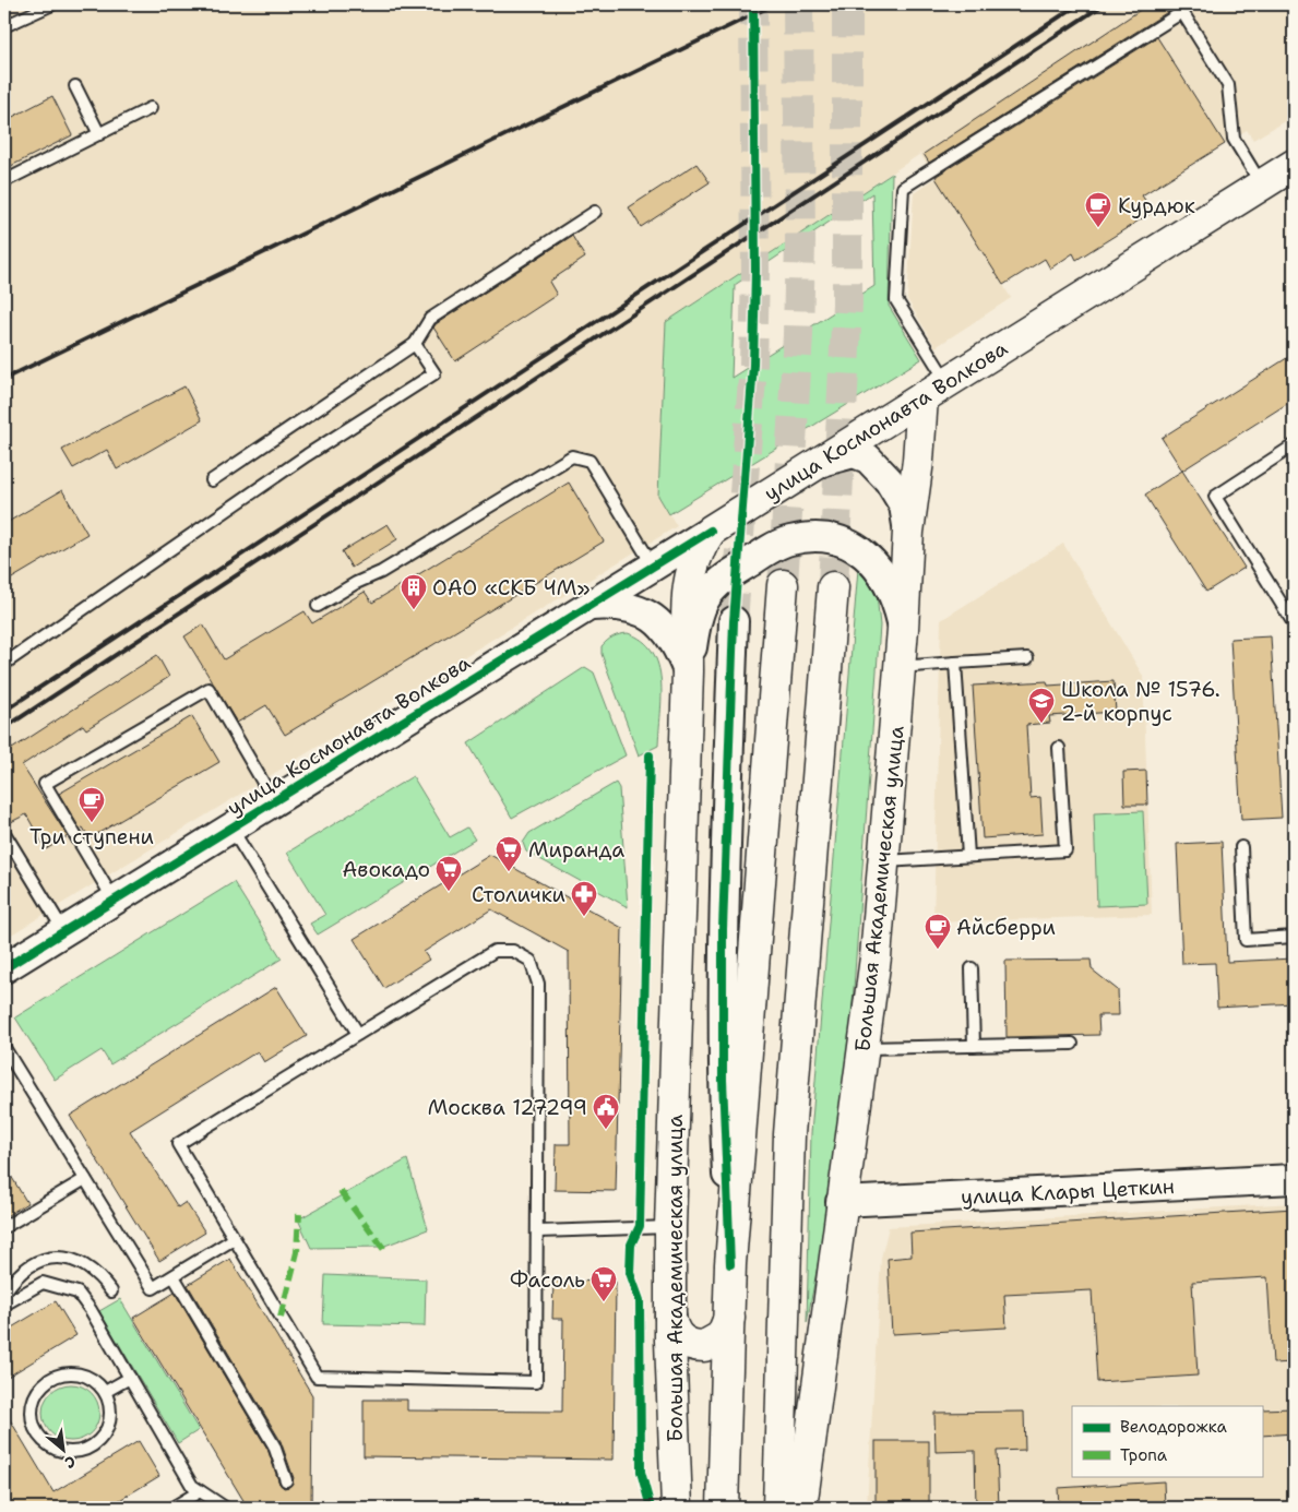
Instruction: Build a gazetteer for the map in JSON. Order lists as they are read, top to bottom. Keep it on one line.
{"streets":{"main road":["улица Космонавта Волкова","Большая Академическая улица"],"street":["улица Клары Цеткин"]},"crossings":[["улица Космонавта Волкова","Большая Академическая улица"],["Большая Академическая улица","улица Клары Цеткин"]],"places":{"cafe":["Курдюк","Три ступени","Айсберри"],"building":["ОАО «СКБ ЧМ»"],"school or university":["Школа № 1576. 2-й корпус"],"supermarket":["Миранда","Авокадо","Фасоль"],"pharmacy":["Столички"],"public building":["Москва 127299"]},"legend":["Велодорожка","Тропа"],"north":"bottom right"}
